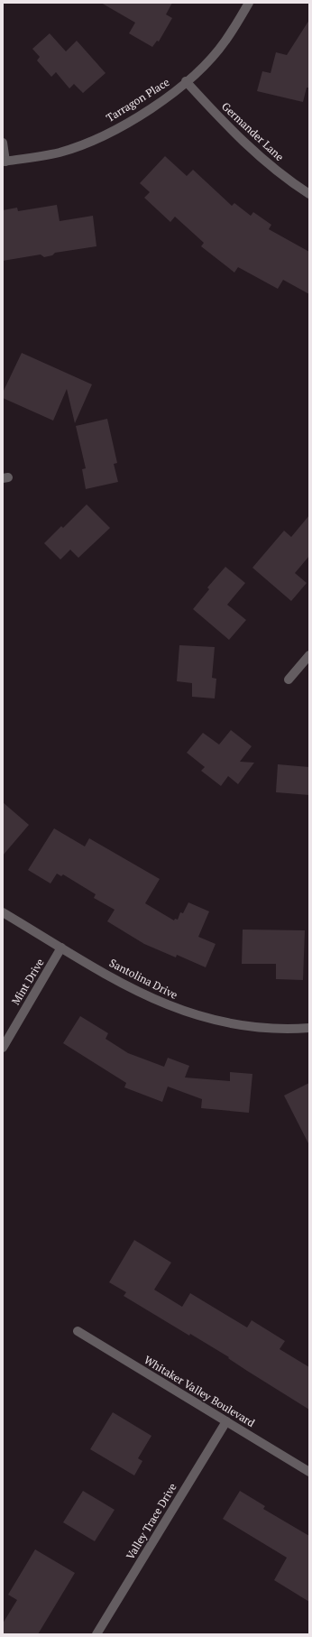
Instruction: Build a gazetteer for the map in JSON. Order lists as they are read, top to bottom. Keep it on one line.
{"streets":{"street":["Tarragon Place","Germander Lane","Santolina Drive","Mint Drive","Whitaker Valley Boulevard","Valley Trace Drive"]},"crossings":[["Tarragon Place","Germander Lane"],["Santolina Drive","Mint Drive"],["Whitaker Valley Boulevard","Valley Trace Drive"]]}
